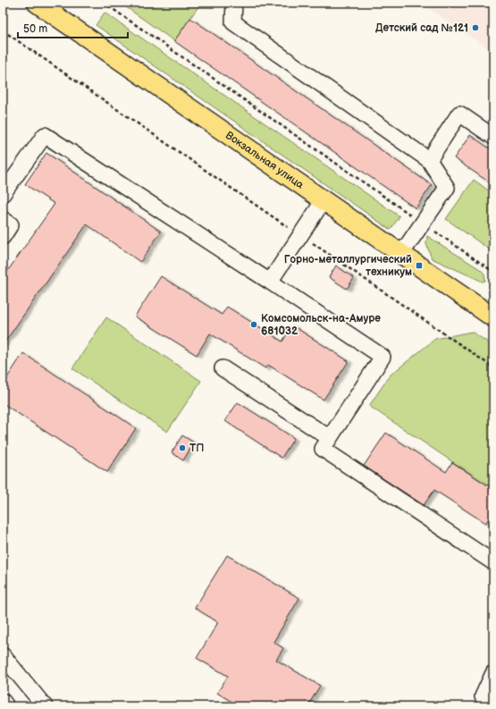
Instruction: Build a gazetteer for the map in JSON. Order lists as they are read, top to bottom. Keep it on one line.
{"streets":{"main road":["Вокзальная улица"]},"places":{"other":["Детский сад №121","Комсомольск-на-Амуре 681032","ТП"],"transit":["Горно-металлургический техникум"]},"scale_bar":"50 m"}
